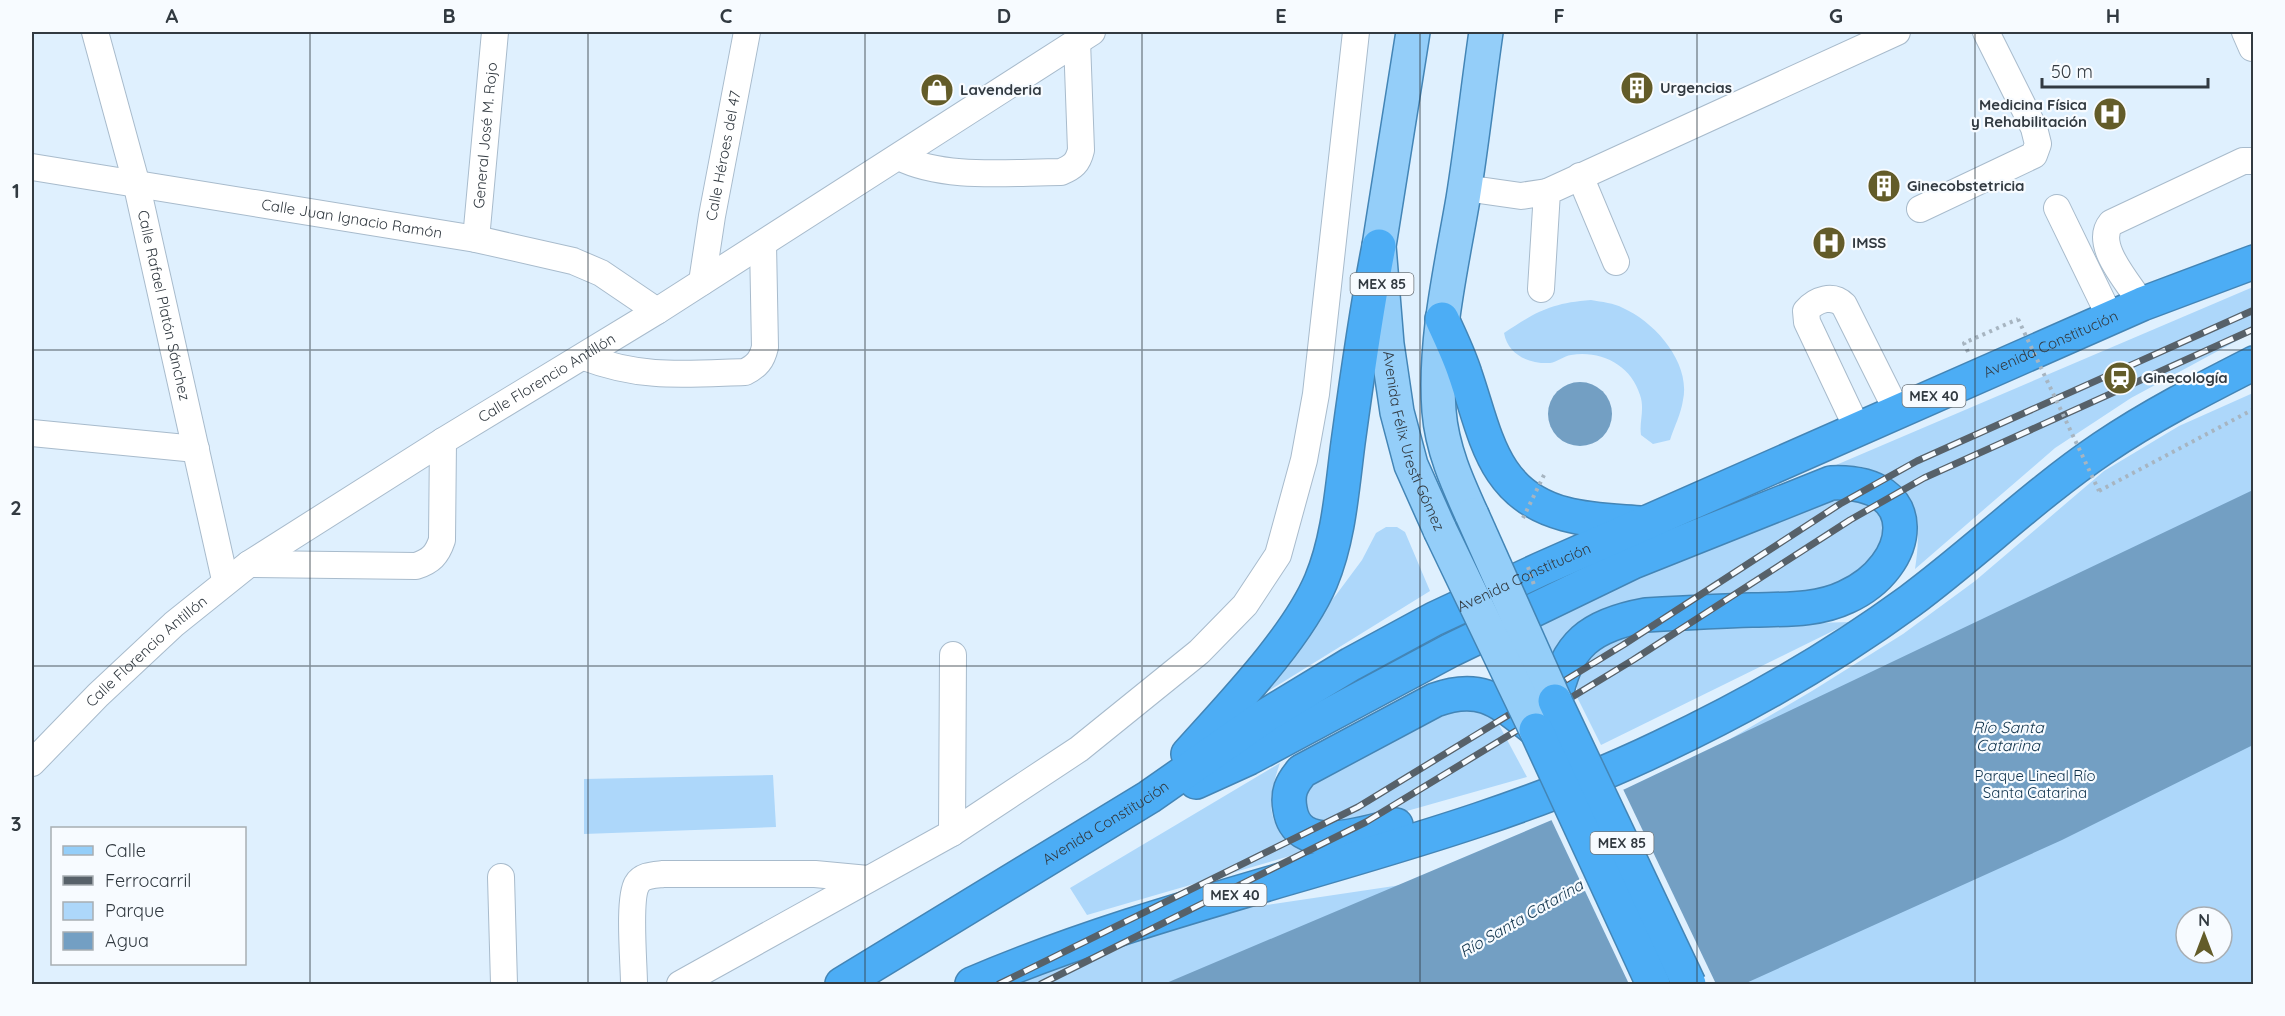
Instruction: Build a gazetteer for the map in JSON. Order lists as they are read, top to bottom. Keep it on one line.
{"streets":{"highway":["MEX 85","Avenida Constitución","MEX 40","Avenida Félix Uresti Gómez"],"street":["General José M. Rojo","Calle Héroes del 47","Calle Juan Ignacio Ramón","Calle Rafael Platón Sánchez","Calle Florencio Antillón"]},"crossings":[["General José M. Rojo","Calle Juan Ignacio Ramón"],["Calle Héroes del 47","Calle Florencio Antillón"],["Calle Juan Ignacio Ramón","Calle Rafael Platón Sánchez"],["Calle Juan Ignacio Ramón","Calle Florencio Antillón"],["Calle Rafael Platón Sánchez","Calle Florencio Antillón"]],"water":["Río Santa Catarina"],"parks":["Parque Lineal Río Santa Catarina"],"places":{"building":["Urgencias","Ginecobstetricia"],"shop":["Lavenderia"],"hospital":["Medicina Física y Rehabilitación","IMSS"],"station":["Ginecología"]},"legend":["Calle","Ferrocarril","Parque","Agua"],"scale_bar":"50 m","north":"top","grid":{"columns":["A","B","C","D","E","F","G","H"],"rows":["1","2","3"]}}
